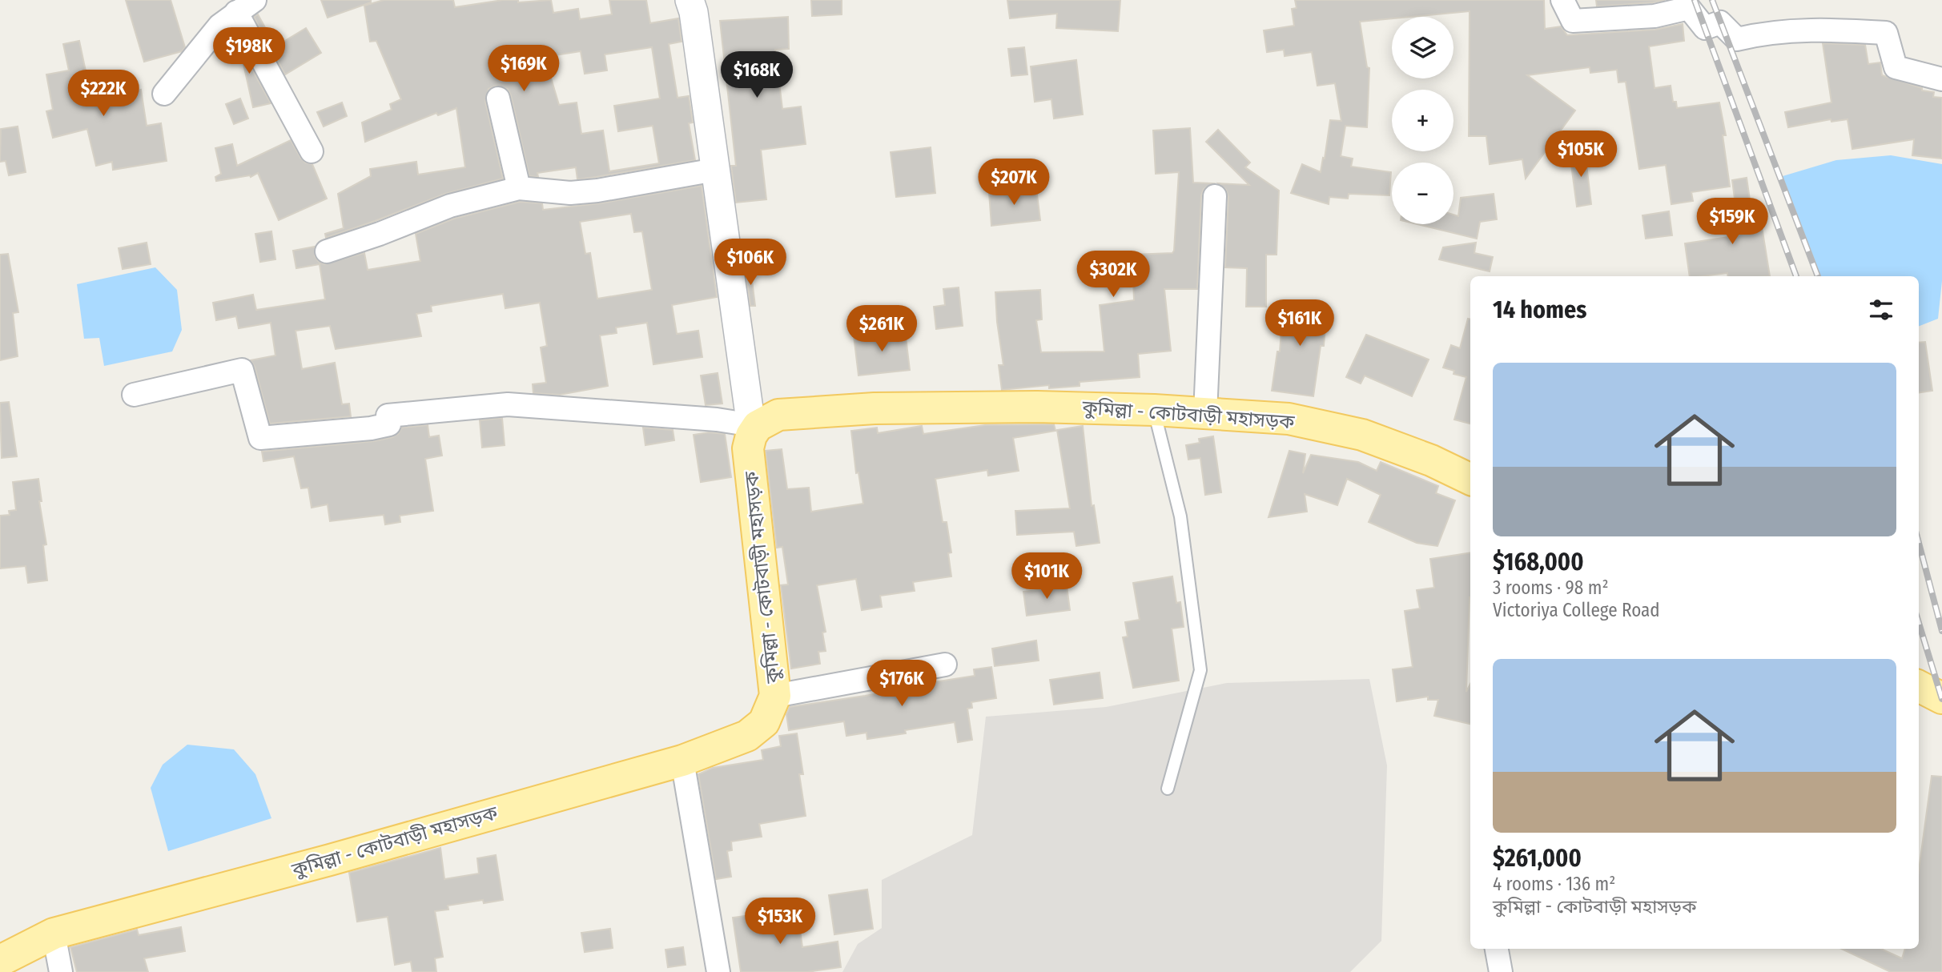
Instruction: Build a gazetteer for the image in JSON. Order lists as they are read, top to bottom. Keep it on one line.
{"streets":{"main road":["কুমিল্লা - কোটবাড়ী মহাসড়ক"]},"page":{"map_buttons":["+","−"],"price":["$198K","$169K","$168K","$222K","$105K","$207K","$159K","$106K","$302K","$161K","$261K","$101K","$176K","$153K"],"heading":"14 homes","list":[{"name":"$168,000","note":"3 rooms · 98 m² · Victoriya College Road"},{"name":"$261,000","note":"4 rooms · 136 m² · কুমিল্লা - কোটবাড়ী মহাসড়ক"}]}}
